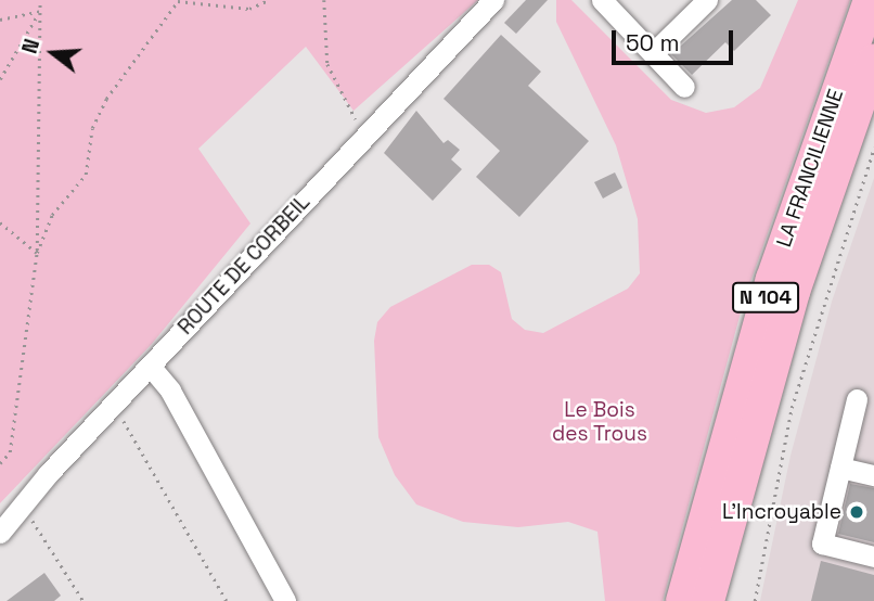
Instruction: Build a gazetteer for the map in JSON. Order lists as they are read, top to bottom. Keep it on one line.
{"streets":{"highway":["LA FRANCILIENNE","N 104"],"street":["ROUTE DE CORBEIL"]},"parks":["Le Bois des Trous"],"places":["L'Incroyable"],"scale_bar":"50 m","north":"left"}
